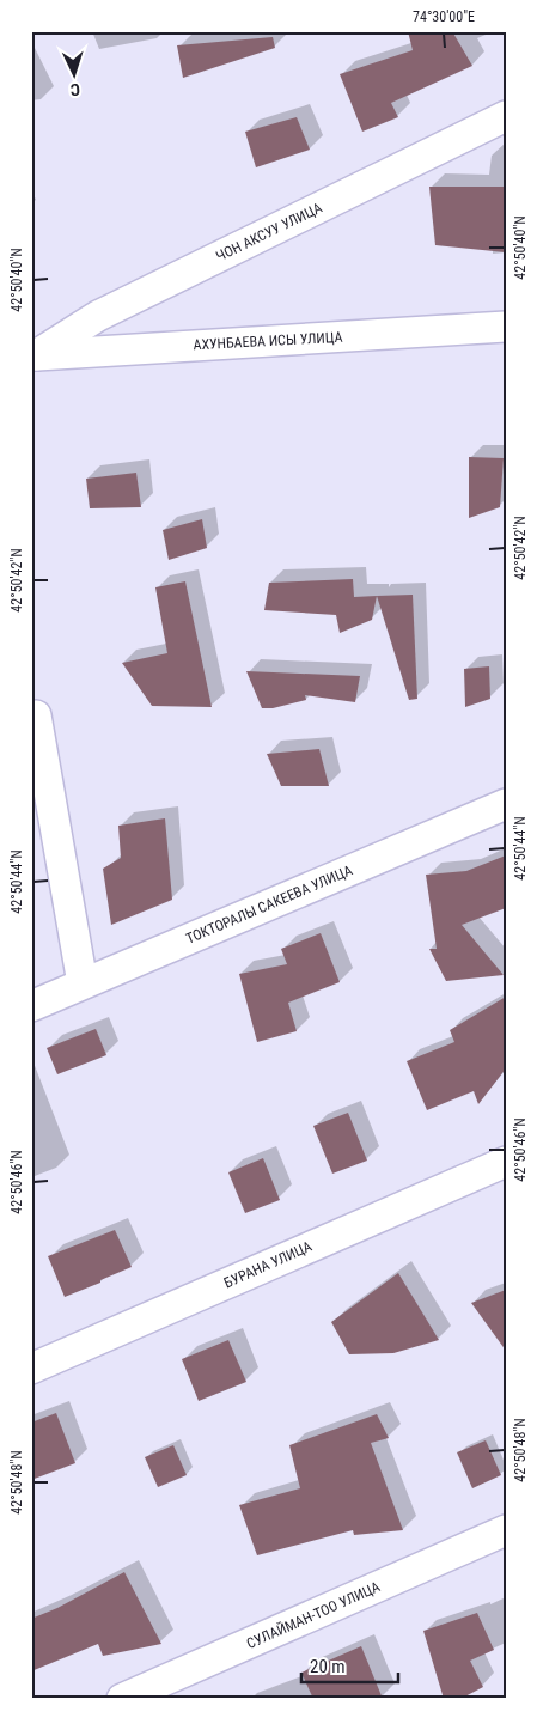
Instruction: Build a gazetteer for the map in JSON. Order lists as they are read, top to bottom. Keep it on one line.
{"streets":{"street":["ЧОН АКСУУ УЛИЦА","АХУНБАЕВА ИСЫ УЛИЦА","ТОКТОРАЛЫ САКЕЕВА УЛИЦА","БУРАНА УЛИЦА","СУЛАЙМАН-ТОО УЛИЦА"]},"crossings":[["ЧОН АКСУУ УЛИЦА","АХУНБАЕВА ИСЫ УЛИЦА"]],"scale_bar":"20 m","north":"bottom","coordinates":["74°30'00\"E","42°50'40\"N","42°50'42\"N","42°50'44\"N","42°50'46\"N","42°50'48\"N"]}
